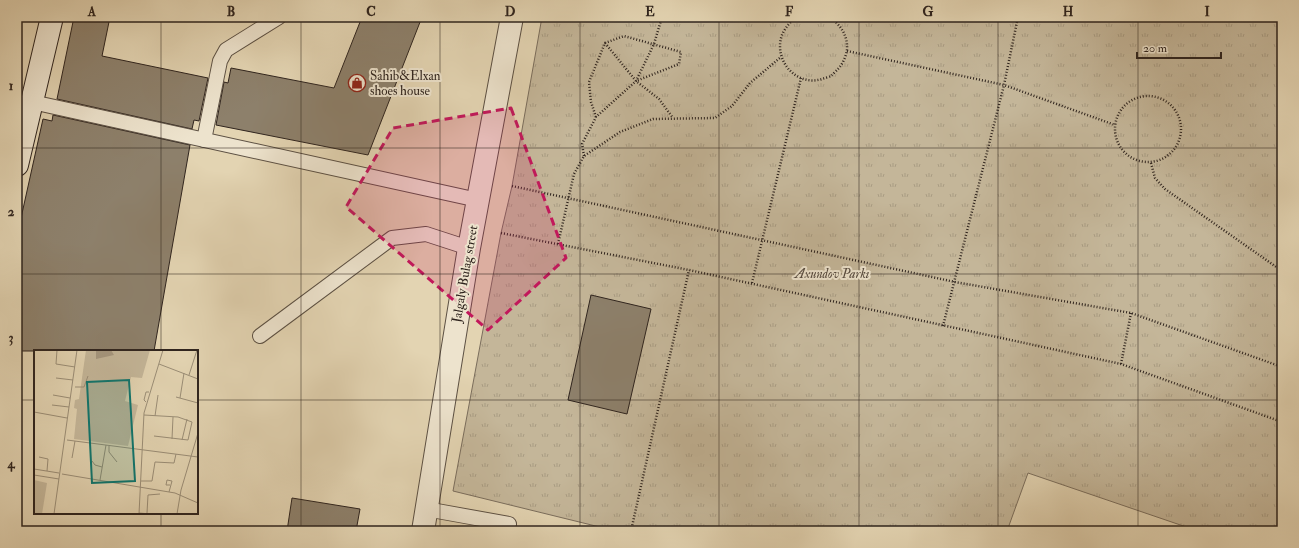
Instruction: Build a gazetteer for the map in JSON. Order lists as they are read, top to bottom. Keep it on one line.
{"streets":{"street":["Jalgaly Bulag street"]},"parks":["Axundov Parkı"],"places":{"shop":["Sahib&Elxan shoes house"]},"scale_bar":"20 m","grid":{"columns":["A","B","C","D","E","F","G","H","I"],"rows":["1","2","3","4"]}}
